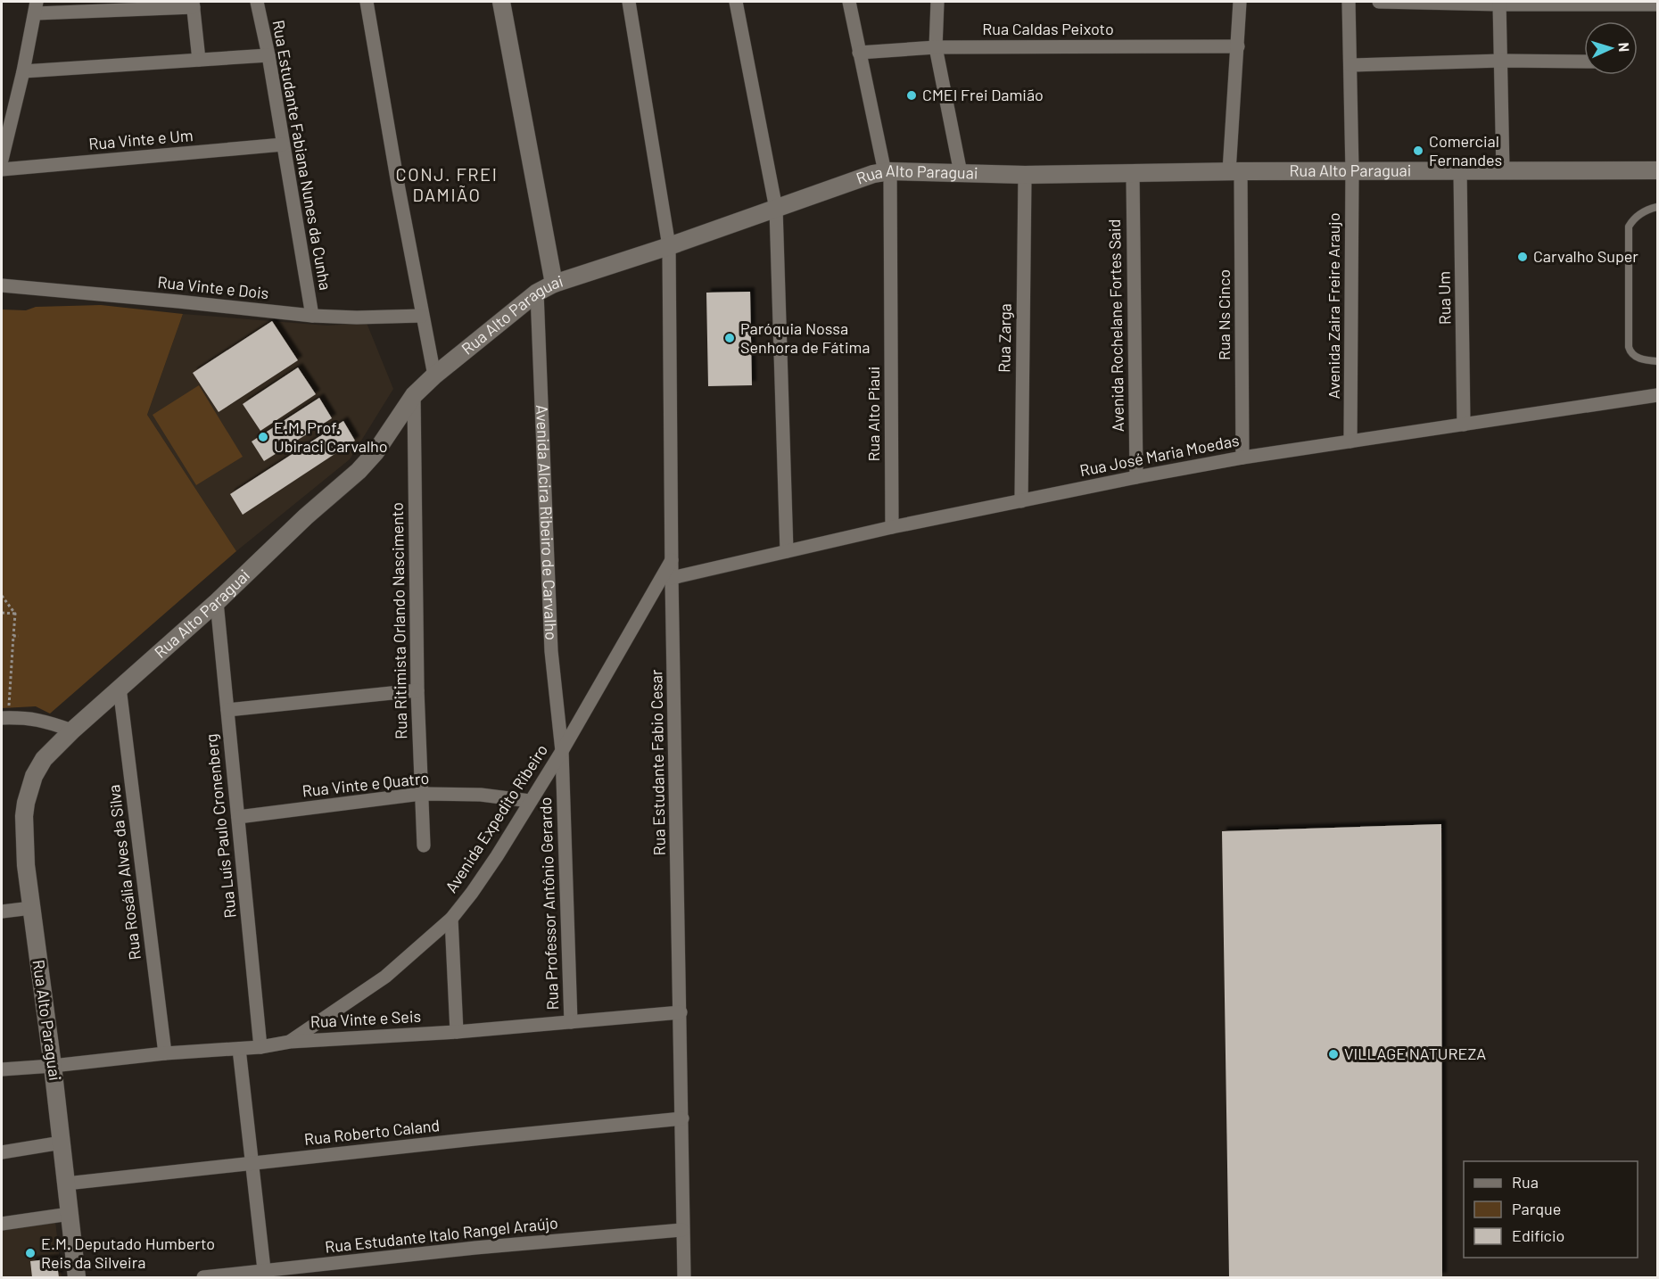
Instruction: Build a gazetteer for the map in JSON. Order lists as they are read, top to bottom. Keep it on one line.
{"streets":{"street":["Rua Caldas Peixoto","Rua Vinte e Um","Rua Estudante Fabiana Nunes da Cunha","Rua Alto Paraguai","Rua Vinte e Dois","Rua Um","Avenida Zaira Freire Araujo","Rua Ns Cinco","Avenida Rochelane Fortes Said","Rua Zarga","Rua Alto Piaui","Rua José Maria Moedas","Avenida Alcira Ribeiro de Carvalho","Rua Ritimista Orlando Nascimento","Rua Estudante Fabio Cesar","Rua Vinte e Quatro","Avenida Expedito Ribeiro","Rua Luís Paulo Cronenberg","Rua Rosália Alves da Silva","Rua Professor Antônio Gerardo","Rua Vinte e Seis","Rua Roberto Caland","Rua Estudante Italo Rangel Araújo"]},"crossings":[["Rua Caldas Peixoto","Rua Ns Cinco"],["Rua Caldas Peixoto","Rua Alto Piaui"],["Rua Vinte e Um","Rua Estudante Fabiana Nunes da Cunha"],["Rua Estudante Fabiana Nunes da Cunha","Rua Vinte e Dois"],["Rua Alto Paraguai","Rua Um"],["Rua Alto Paraguai","Avenida Zaira Freire Araujo"],["Rua Alto Paraguai","Rua Ns Cinco"],["Rua Alto Paraguai","Avenida Rochelane Fortes Said"],["Rua Alto Paraguai","Rua Zarga"],["Rua Alto Paraguai","Rua Alto Piaui"],["Rua Alto Paraguai","Avenida Alcira Ribeiro de Carvalho"],["Rua Alto Paraguai","Rua Ritimista Orlando Nascimento"],["Rua Alto Paraguai","Rua Estudante Fabio Cesar"],["Rua Alto Paraguai","Rua Luís Paulo Cronenberg"],["Rua Alto Paraguai","Rua Rosália Alves da Silva"],["Rua Alto Paraguai","Rua Vinte e Seis"],["Rua Alto Paraguai","Rua Roberto Caland"],["Rua Um","Rua José Maria Moedas"],["Avenida Zaira Freire Araujo","Rua José Maria Moedas"],["Rua Ns Cinco","Rua José Maria Moedas"],["Avenida Rochelane Fortes Said","Rua José Maria Moedas"],["Rua Zarga","Rua José Maria Moedas"],["Rua Alto Piaui","Rua José Maria Moedas"],["Rua José Maria Moedas","Rua Estudante Fabio Cesar"],["Avenida Alcira Ribeiro de Carvalho","Avenida Expedito Ribeiro"],["Avenida Alcira Ribeiro de Carvalho","Rua Professor Antônio Gerardo"],["Rua Ritimista Orlando Nascimento","Rua Vinte e Quatro"],["Rua Estudante Fabio Cesar","Avenida Expedito Ribeiro"],["Rua Estudante Fabio Cesar","Rua Vinte e Seis"],["Rua Estudante Fabio Cesar","Rua Roberto Caland"],["Rua Estudante Fabio Cesar","Rua Estudante Italo Rangel Araújo"],["Rua Vinte e Quatro","Avenida Expedito Ribeiro"],["Rua Vinte e Quatro","Rua Luís Paulo Cronenberg"],["Avenida Expedito Ribeiro","Rua Professor Antônio Gerardo"],["Avenida Expedito Ribeiro","Rua Vinte e Seis"],["Rua Luís Paulo Cronenberg","Rua Vinte e Seis"],["Rua Rosália Alves da Silva","Rua Vinte e Seis"],["Rua Professor Antônio Gerardo","Rua Vinte e Seis"]],"districts":["CONJ. FREI DAMIÃO"],"places":["CMEI Frei Damião","Comercial Fernandes","Carvalho Super","Paróquia Nossa Senhora de Fátima","E.M. Prof. Ubiraci Carvalho","VILLAGE NATUREZA","E.M. Deputado Humberto Reis da Silveira"],"legend":["Rua","Parque","Edifício"],"north":"right"}
